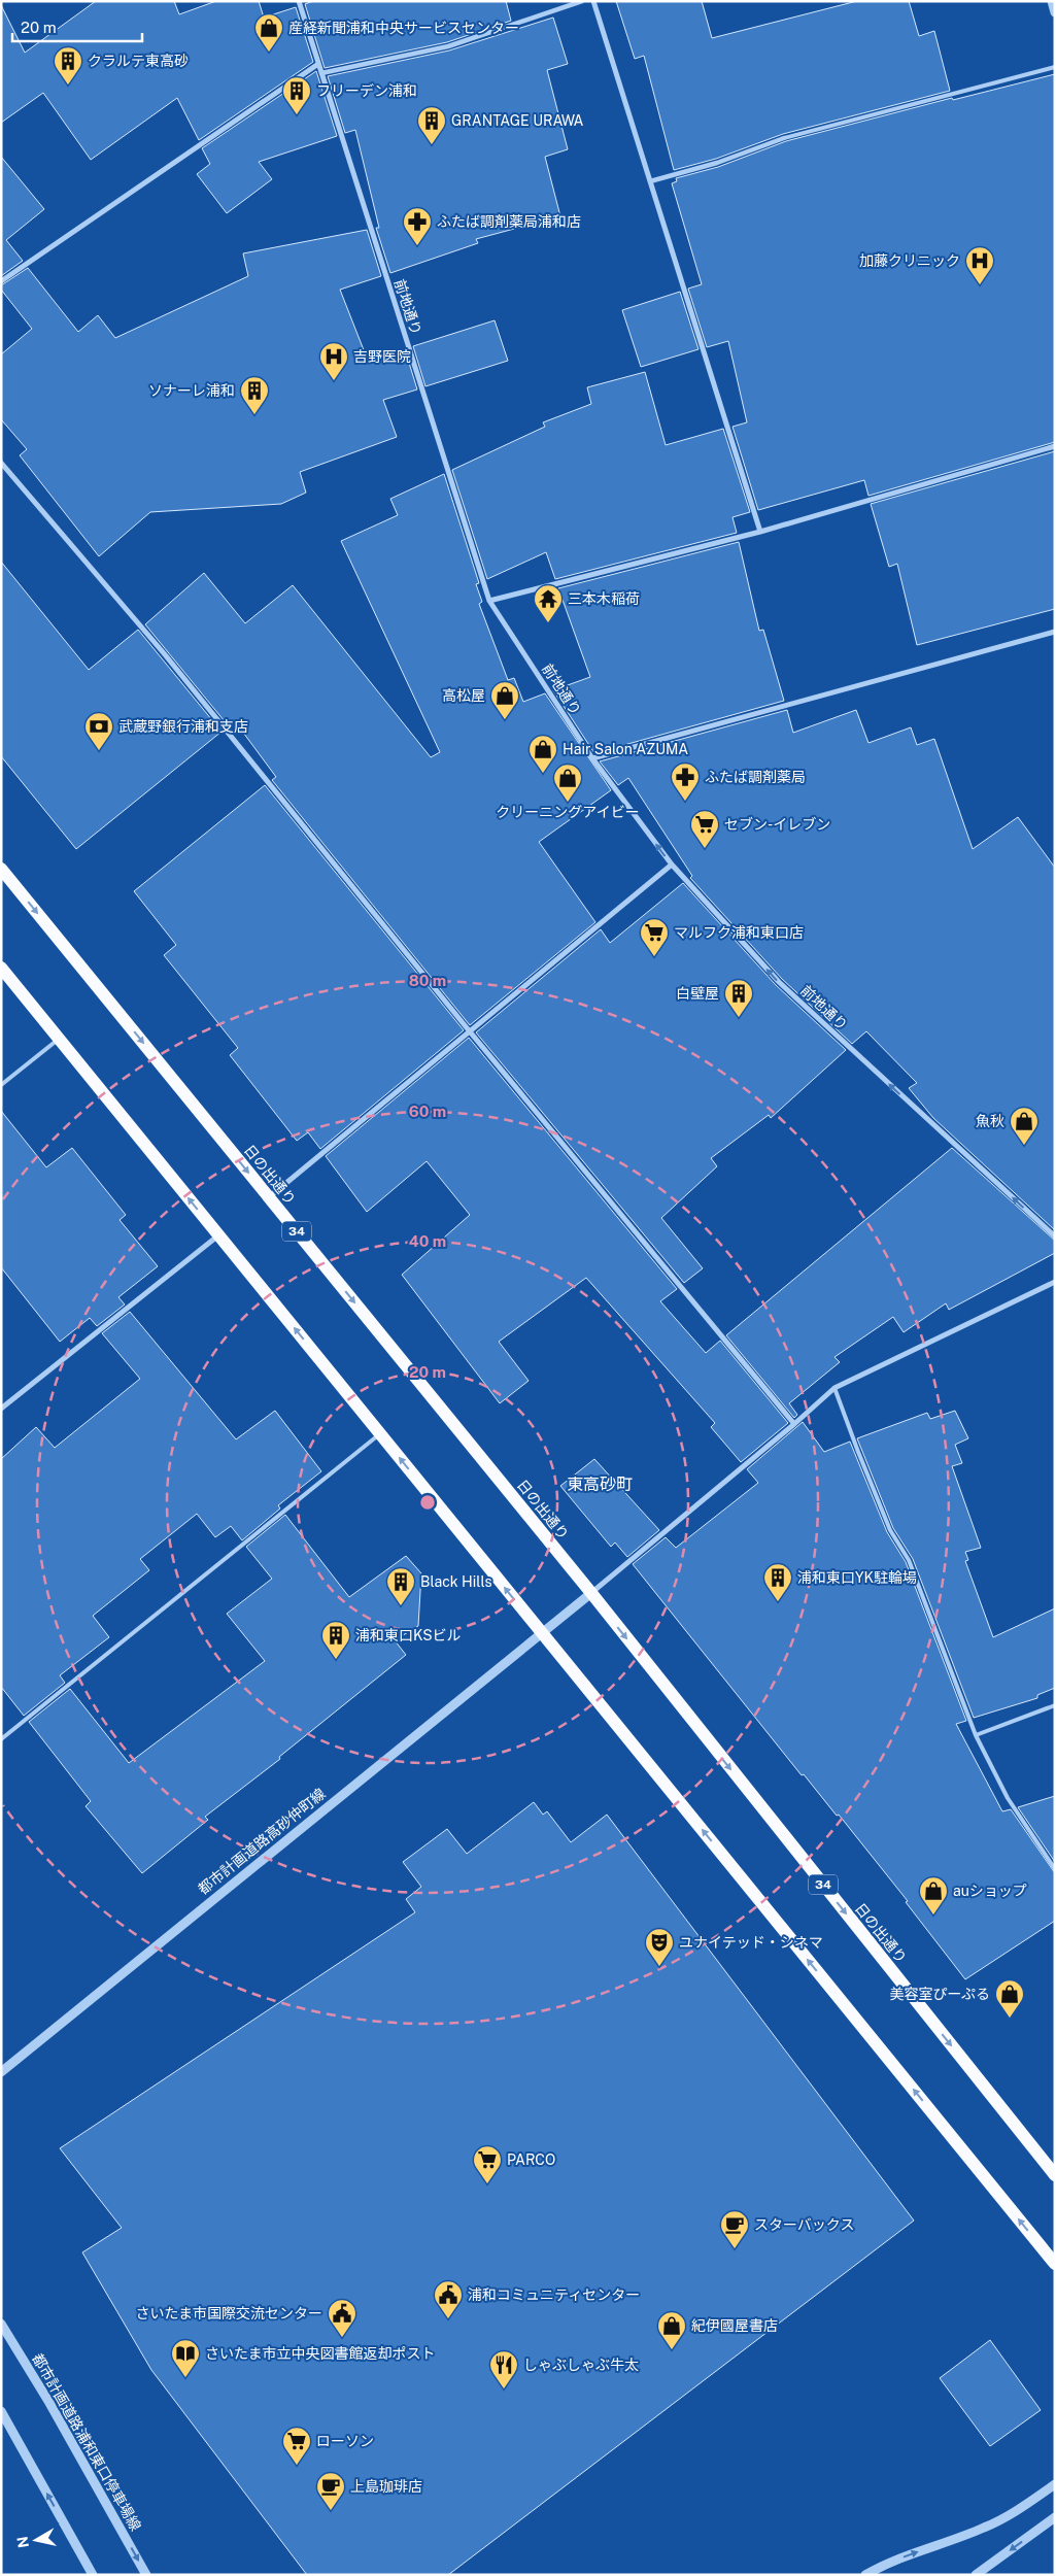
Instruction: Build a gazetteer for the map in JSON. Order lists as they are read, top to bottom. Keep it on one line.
{"streets":{"main road":["日の出通り","34"],"street":["前地通り","都市計画道路高砂仲町線","都市計画道路浦和東口停車場線"]},"crossings":[["日の出通り","都市計画道路高砂仲町線"]],"one_way":["前地通り"],"districts":["東高砂町"],"places":{"shop":["産経新聞浦和中央サービスセンター","高松屋","Hair Salon AZUMA","クリーニングアイビー","魚秋","auショップ","美容室ぴーぷる","紀伊國屋書店"],"building":["クラルテ東高砂","フリーデン浦和","GRANTAGE URAWA","ソナーレ浦和","白壁屋","浦和東口YK駐輪場","Black Hills","浦和東口KSビル"],"pharmacy":["ふたば調剤薬局浦和店","ふたば調剤薬局"],"hospital":["加藤クリニック","吉野医院"],"temple":["三本木稲荷"],"bank":["武蔵野銀行浦和支店"],"supermarket":["セブン-イレブン","マルフク浦和東口店","PARCO","ローソン"],"theatre":["ユナイテッド・シネマ"],"cafe":["スターバックス","上島珈琲店"],"public building":["浦和コミュニティセンター","さいたま市国際交流センター"],"library":["さいたま市立中央図書館返却ポスト"],"restaurant":["しゃぶしゃぶ牛太"]},"scale_bar":"20 m","north":"left","rings":["80 m","60 m","40 m","20 m"]}
